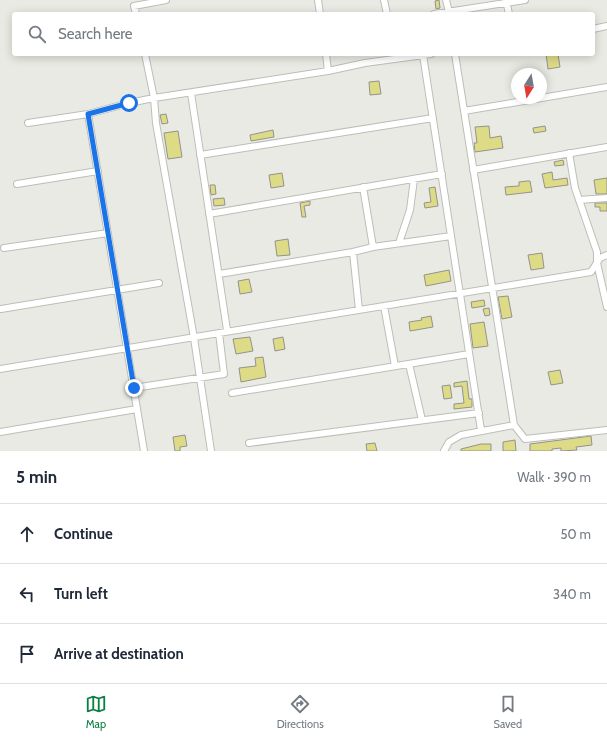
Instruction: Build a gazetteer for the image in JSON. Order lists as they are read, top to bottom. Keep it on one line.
{"north":"bottom","page":{"search":"Search here","heading":["5 min","Walk · 390 m"],"list":[["Continue","50 m"],["Turn left","340 m"],"Arrive at destination"],"nav":["Map","Directions","Saved"]}}
